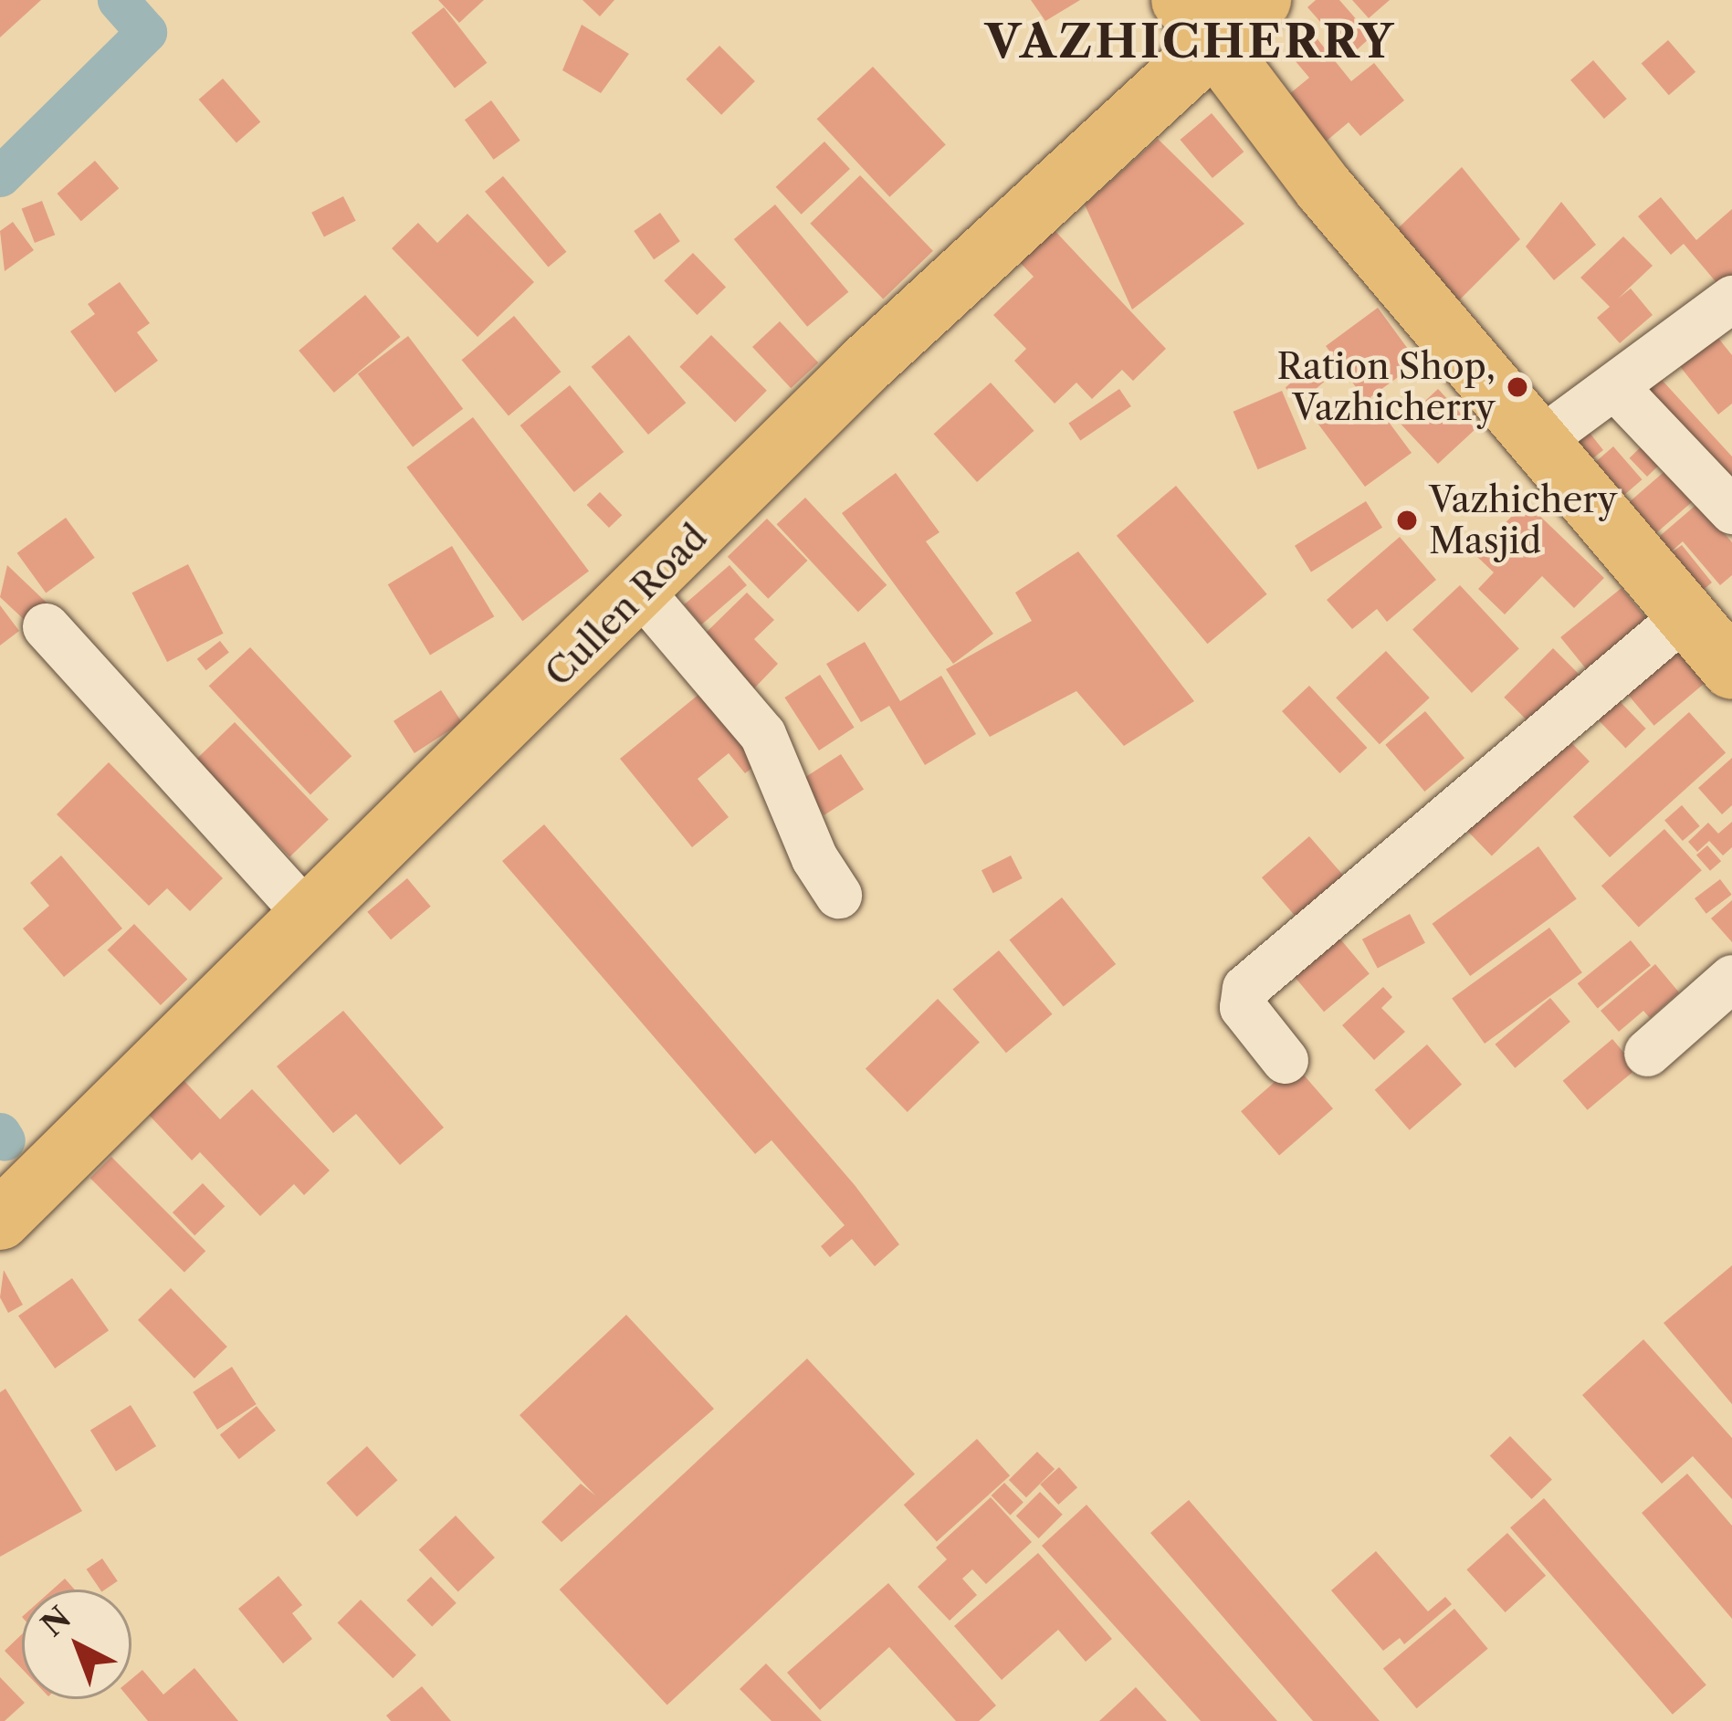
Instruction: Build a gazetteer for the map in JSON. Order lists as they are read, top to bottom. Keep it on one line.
{"streets":{"main road":["Cullen Road"]},"districts":["VAZHICHERRY"],"places":["Ration Shop, Vazhicherry","Vazhichery Masjid"],"north":"top left"}
